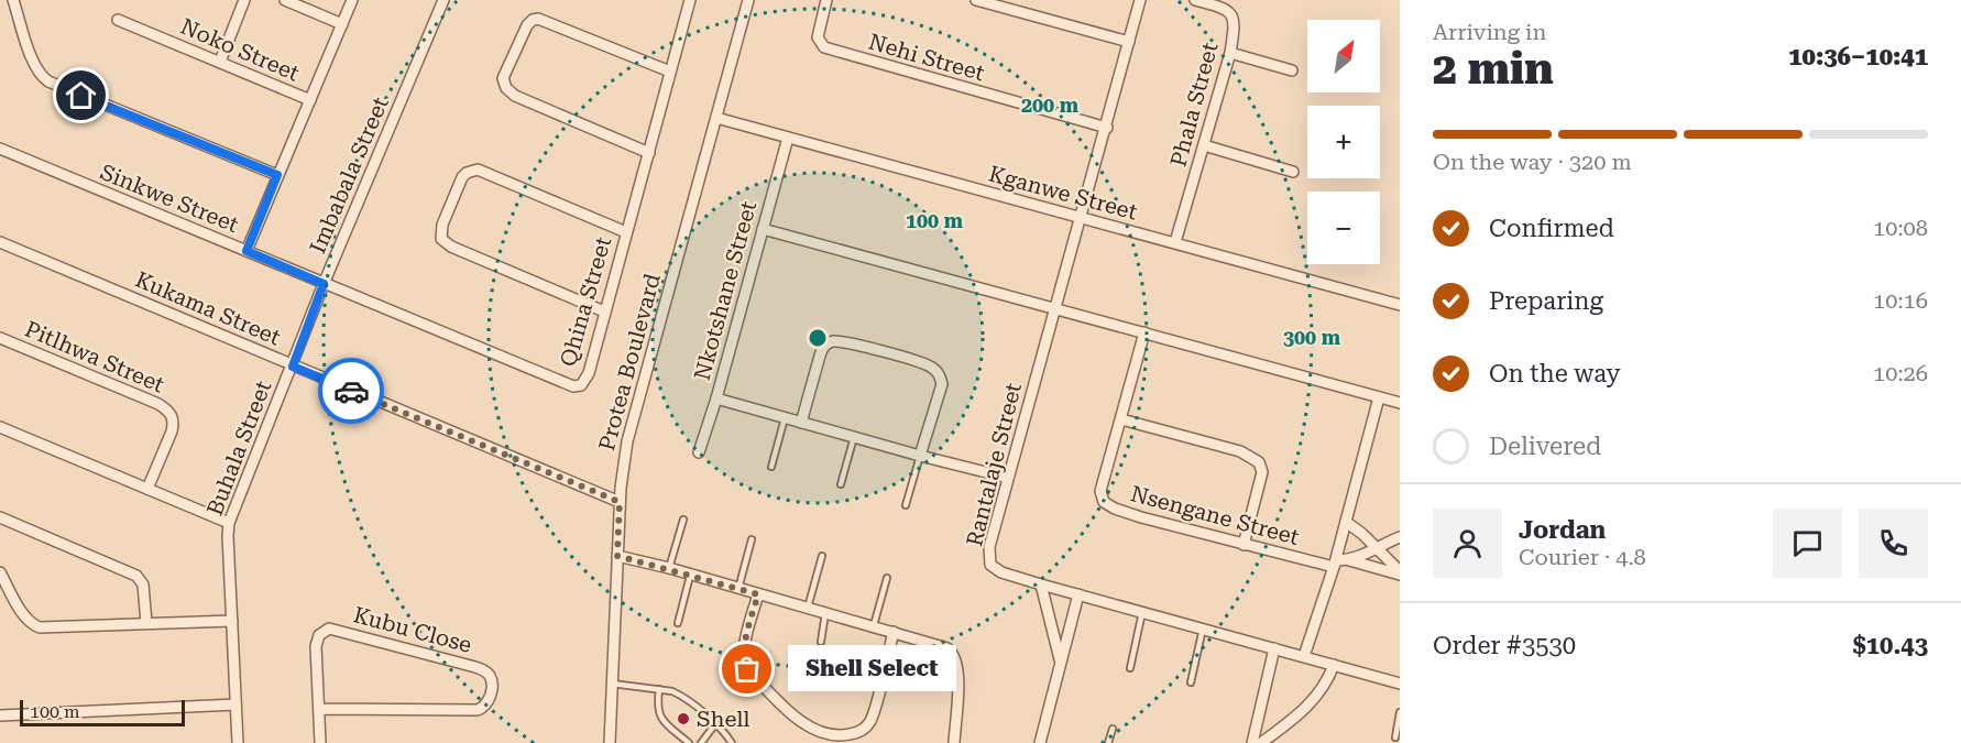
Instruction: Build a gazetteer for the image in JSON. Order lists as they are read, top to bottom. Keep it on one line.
{"streets":{"street":["Noko Street","Nehi Street","Phala Street","Imbabala Street","Kganwe Street","Sinkwe Street","Nkotshane Street","Qhina Street","Kukama Street","Pitlhwa Street","Protea Boulevard","Buhala Street","Rantalaje Street","Nsengane Street","Kubu Close"]},"crossings":[["Nehi Street","Rantalaje Street"],["Phala Street","Kganwe Street"],["Imbabala Street","Sinkwe Street"],["Imbabala Street","Qhina Street"],["Imbabala Street","Kukama Street"],["Imbabala Street","Buhala Street"],["Kganwe Street","Nkotshane Street"],["Kganwe Street","Protea Boulevard"],["Kganwe Street","Rantalaje Street"],["Sinkwe Street","Qhina Street"],["Kukama Street","Protea Boulevard"],["Kukama Street","Buhala Street"]],"places":["Shell Select","Shell"],"scale_bar":"100 m","north":"top right","page":{"heading":["2 min","Arriving in","10:36–10:41"],"panel":["Jordan","Courier · 4.8","Order #3530","$10.43"],"map_buttons":["+","−"],"bar":"On the way · 320 m","list":[["Confirmed","10:08"],["Preparing","10:16"],["On the way","10:26"],"Delivered"],"bubble":"Shell Select","scale":"100 m"},"rings":["200 m","100 m","300 m"]}
